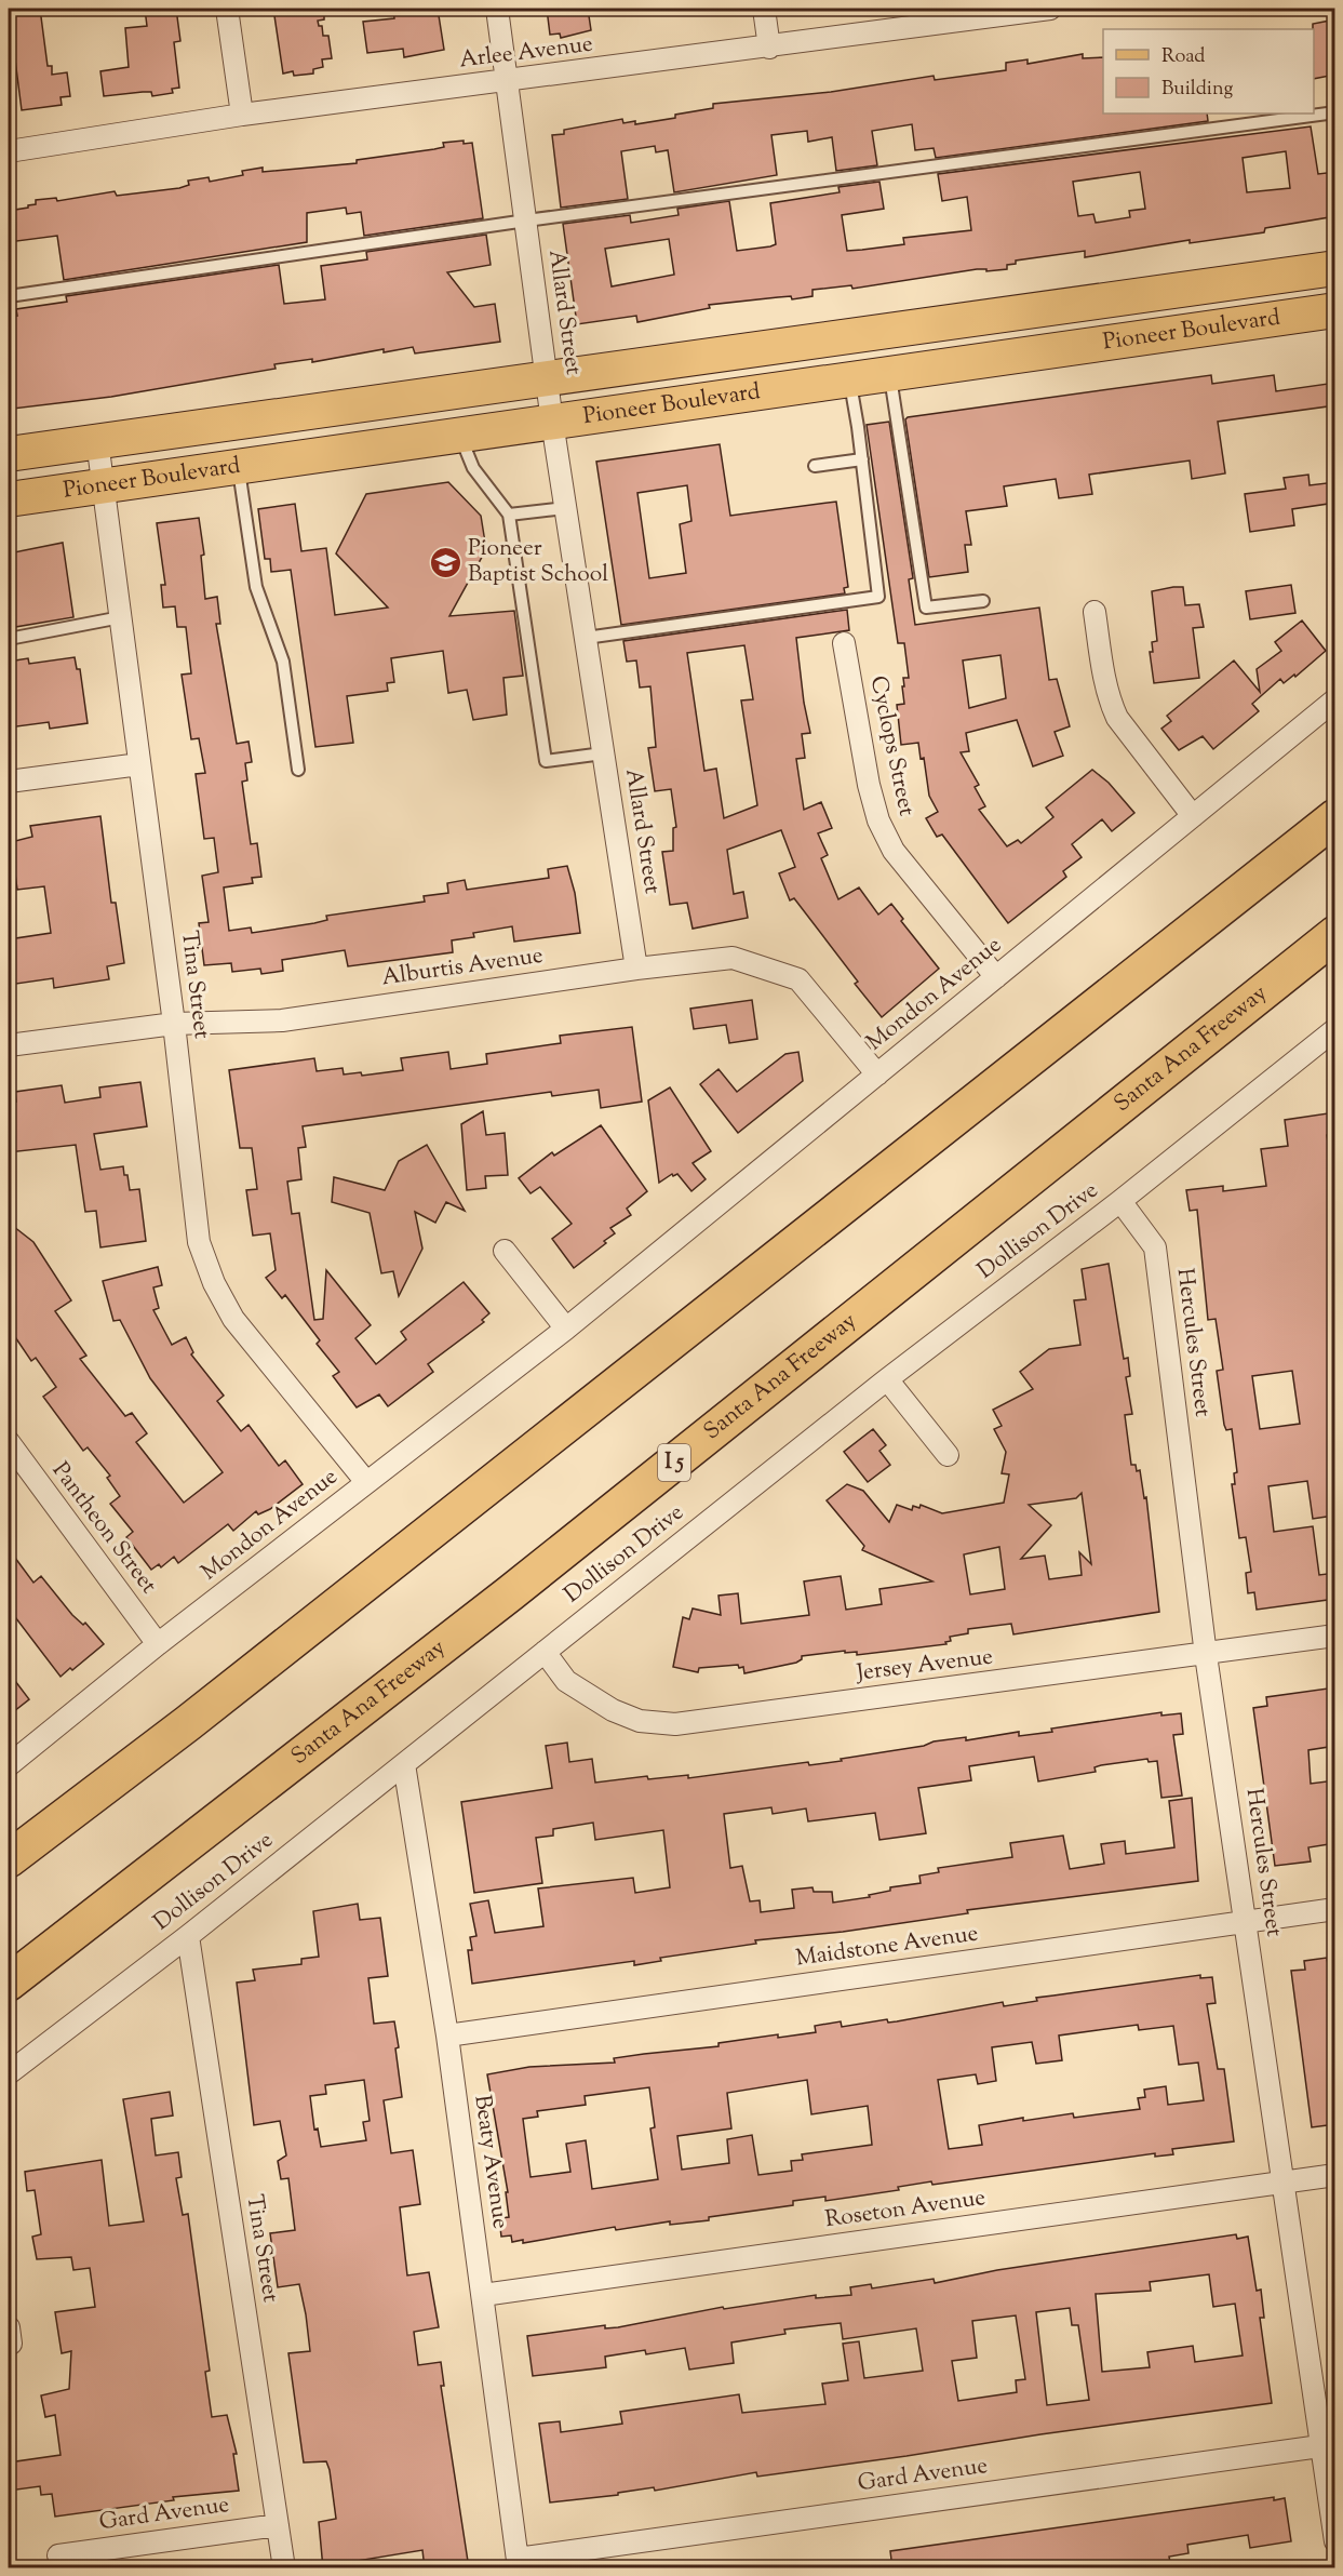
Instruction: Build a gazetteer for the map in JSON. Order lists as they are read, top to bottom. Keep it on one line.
{"streets":{"highway":["Santa Ana Freeway","I 5"],"main road":["Pioneer Boulevard"],"street":["Arlee Avenue","Allard Street","Cyclops Street","Alburtis Avenue","Tina Street","Mondon Avenue","Dollison Drive","Hercules Street","Pantheon Street","Jersey Avenue","Maidstone Avenue","Beaty Avenue","Roseton Avenue","Gard Avenue"]},"crossings":[["Arlee Avenue","Allard Street"],["Allard Street","Pioneer Boulevard"],["Allard Street","Alburtis Avenue"],["Pioneer Boulevard","Tina Street"],["Cyclops Street","Mondon Avenue"],["Alburtis Avenue","Tina Street"],["Alburtis Avenue","Mondon Avenue"],["Tina Street","Mondon Avenue"],["Tina Street","Dollison Drive"],["Tina Street","Gard Avenue"],["Mondon Avenue","Pantheon Street"],["Dollison Drive","Hercules Street"],["Dollison Drive","Jersey Avenue"],["Dollison Drive","Beaty Avenue"],["Hercules Street","Jersey Avenue"],["Hercules Street","Maidstone Avenue"],["Hercules Street","Roseton Avenue"],["Hercules Street","Gard Avenue"],["Maidstone Avenue","Beaty Avenue"],["Beaty Avenue","Roseton Avenue"],["Beaty Avenue","Gard Avenue"]],"places":{"school or university":["Pioneer Baptist School"]},"legend":["Road","Building"]}
